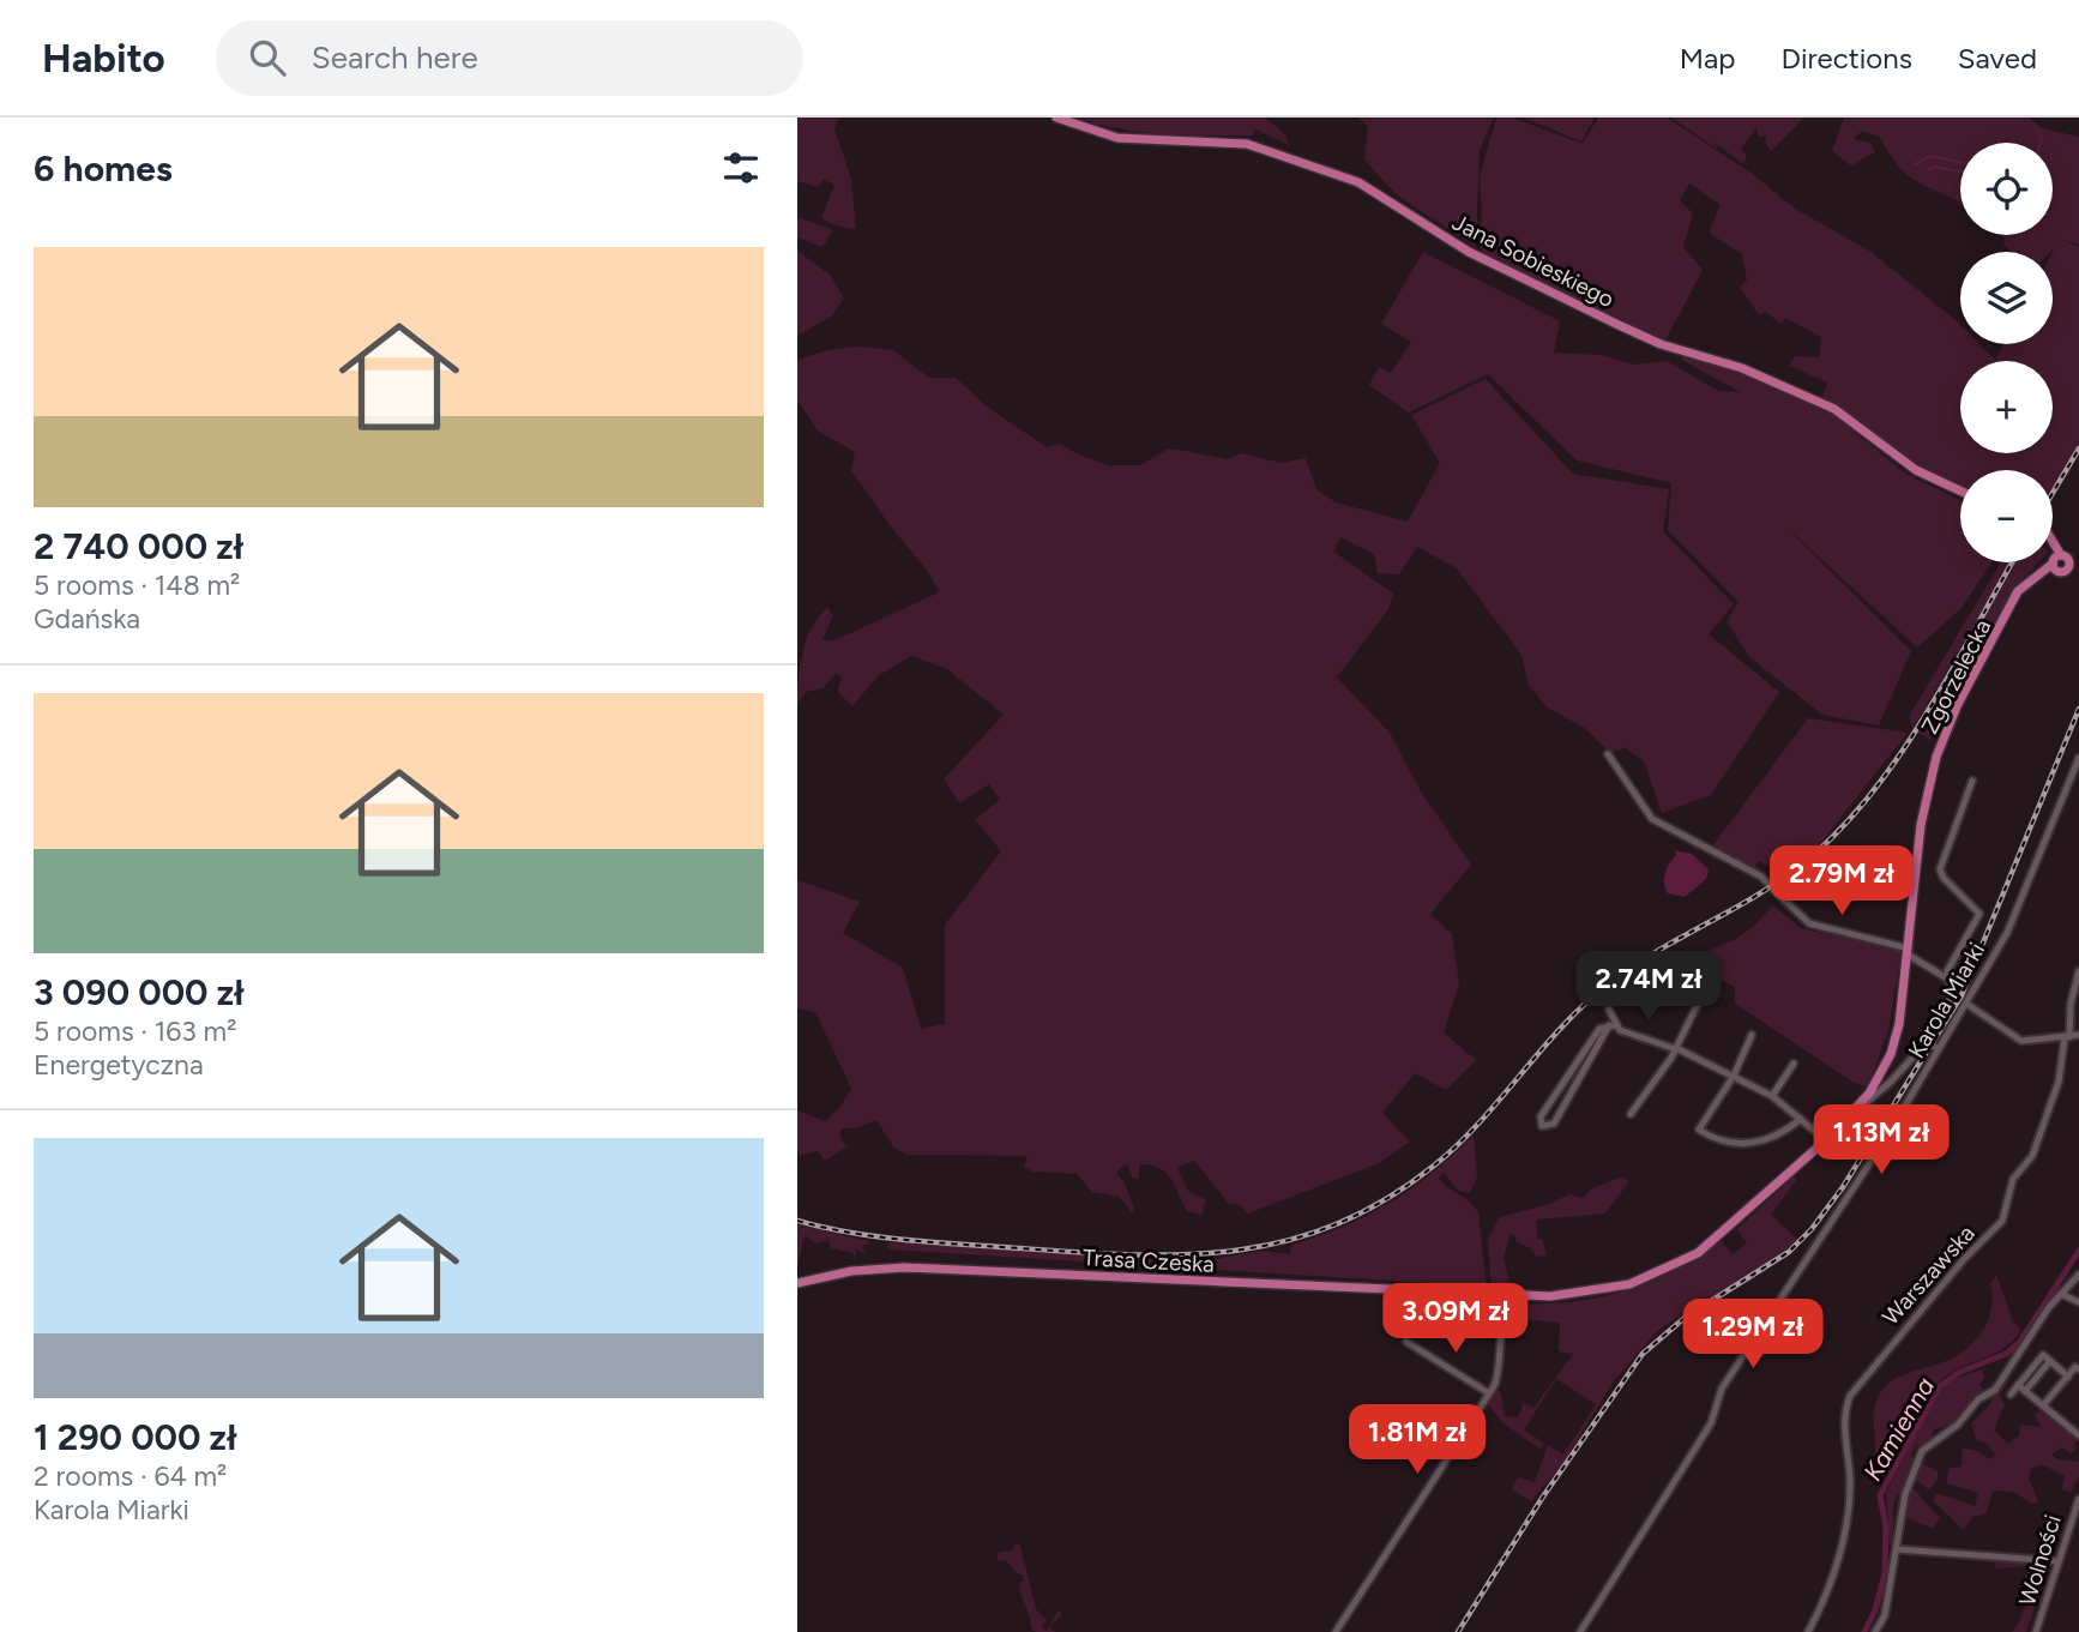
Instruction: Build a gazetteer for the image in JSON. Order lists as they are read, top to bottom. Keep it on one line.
{"streets":{"main road":["Jana Sobieskiego","Zgorzelecka","Trasa Czeska"],"street":["Karola Miarki","Warszawska","Wolności"]},"crossings":[["Zgorzelecka","Trasa Czeska"]],"water":["Kamienna"],"page":{"header":"Habito","search":"Search here","nav":["Map","Directions","Saved"],"heading":"6 homes","map_buttons":["+","−"],"list":[{"name":"2 740 000 zł","note":"5 rooms · 148 m² · Gdańska"},{"name":"3 090 000 zł","note":"5 rooms · 163 m² · Energetyczna"},{"name":"1 290 000 zł","note":"2 rooms · 64 m² · Karola Miarki"}],"price":["2.79M zł","2.74M zł","1.13M zł","3.09M zł","1.29M zł","1.81M zł"]}}
